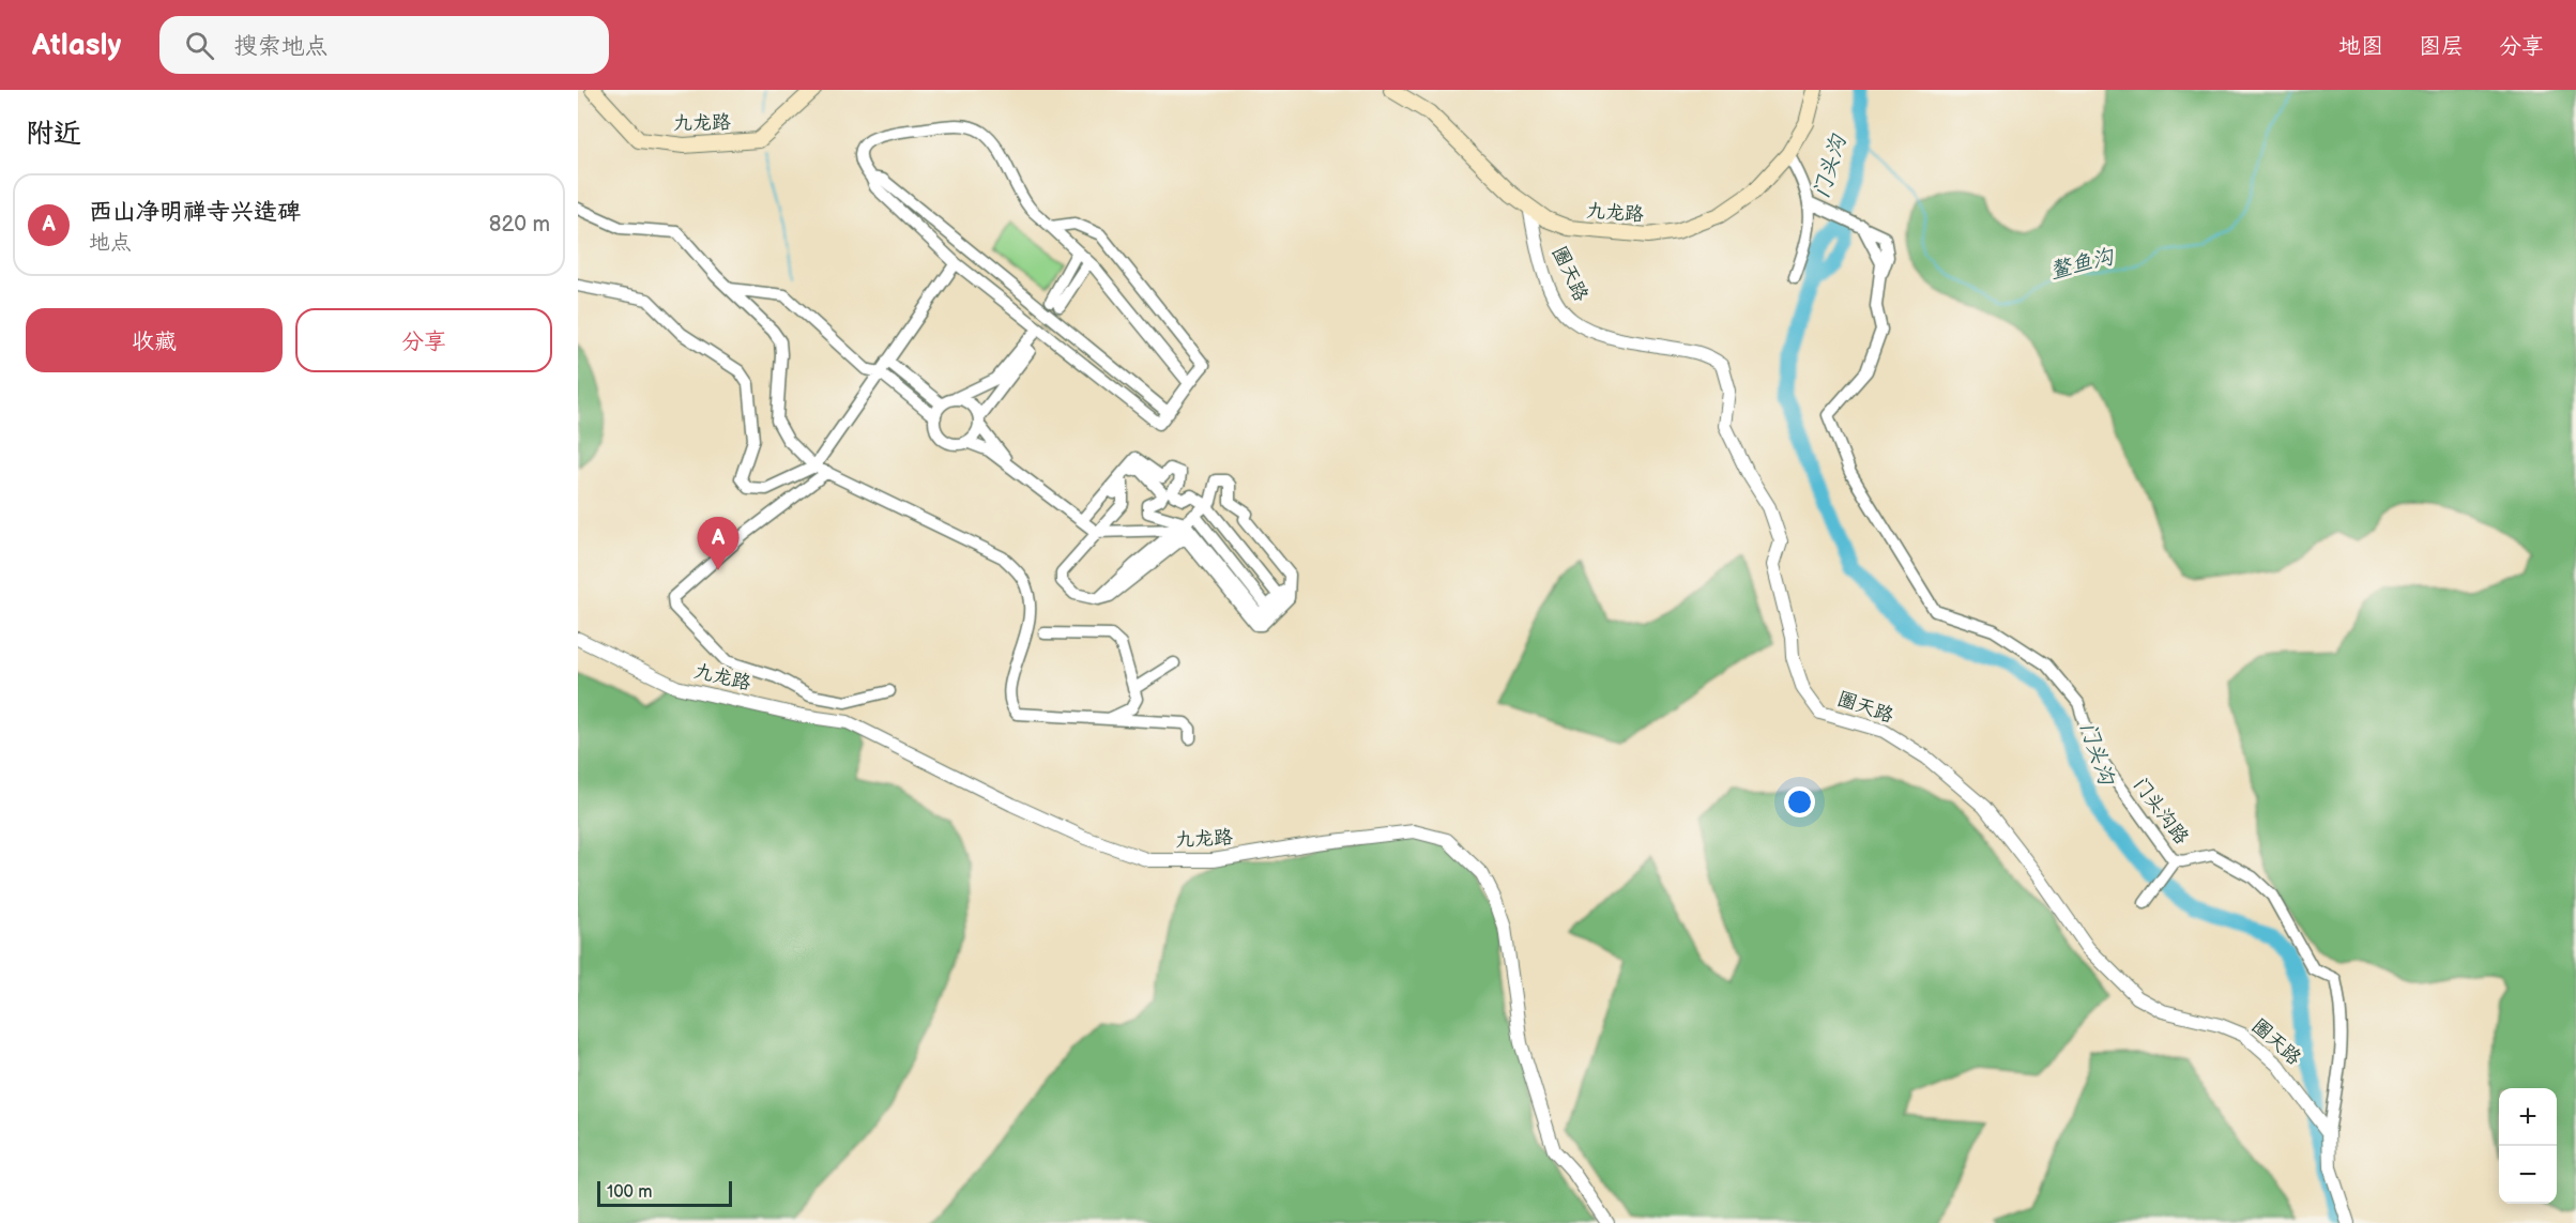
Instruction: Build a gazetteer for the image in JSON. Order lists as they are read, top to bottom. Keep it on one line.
{"streets":{"main road":["九龙路"],"street":["圈天路","门头沟路"]},"crossings":[["九龙路","圈天路"],["圈天路","门头沟路"]],"water":["门头沟","鳌鱼沟"],"scale_bar":"100 m","page":{"header":"Atlasly","search":"搜索地点","nav":["地图","图层","分享"],"heading":"附近","list":[{"mark":"A","name":"西山净明禅寺兴造碑","note":"地点","value":"820 m"}],"buttons":["收藏","分享"],"pins":"A","map_buttons":["+","−"],"scale":"100 m"}}
